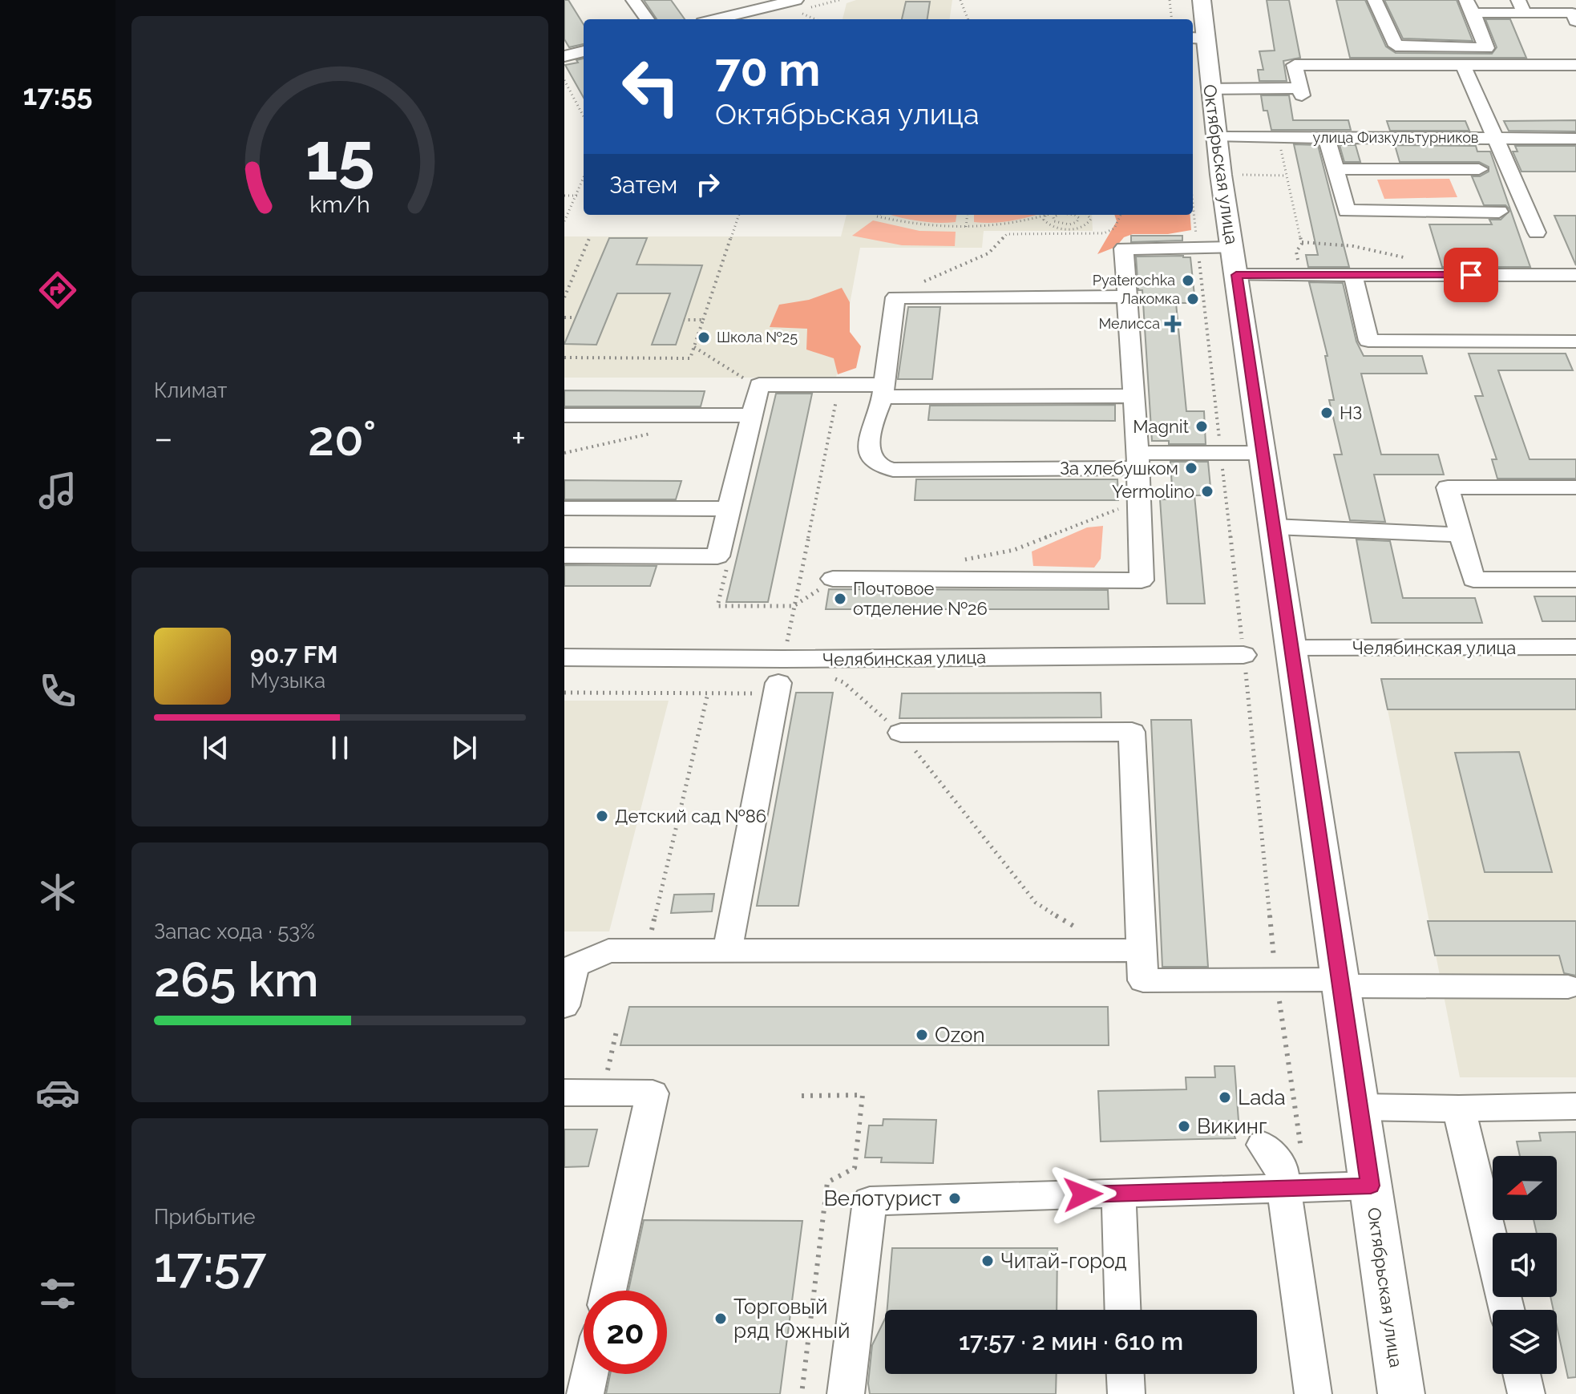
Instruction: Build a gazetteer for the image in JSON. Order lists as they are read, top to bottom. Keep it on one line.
{"streets":{"main road":["Октябрьская улица"],"street":["улица Физкультурников","Челябинская улица"]},"crossings":[["улица Физкультурников","Октябрьская улица"],["Октябрьская улица","Челябинская улица"]],"places":{"other":["Pyaterochka","Лакомка","Школа №25","НЗ","Magnit","За хлебушком","Yermolino","Почтовое отделение №26","Детский сад №86","Ozon","Lada","Викинг","Велотурист","Читай-город","Торговый ряд Южный"],"health":["Мелисса"]},"north":"left","page":{"tabs":"17:55","turn":["70 m","Октябрьская улица"],"then":"Затем","tile":["Климат",["Запас хода · 53%","265 km"],["Прибытие","17:57"]],"heat":["−","20°","+"],"song":["90.7 FM","Музыка"],"limit":"20","trip":"17:57 · 2 мин · 610 m","gauge":["15","km/h"]}}
